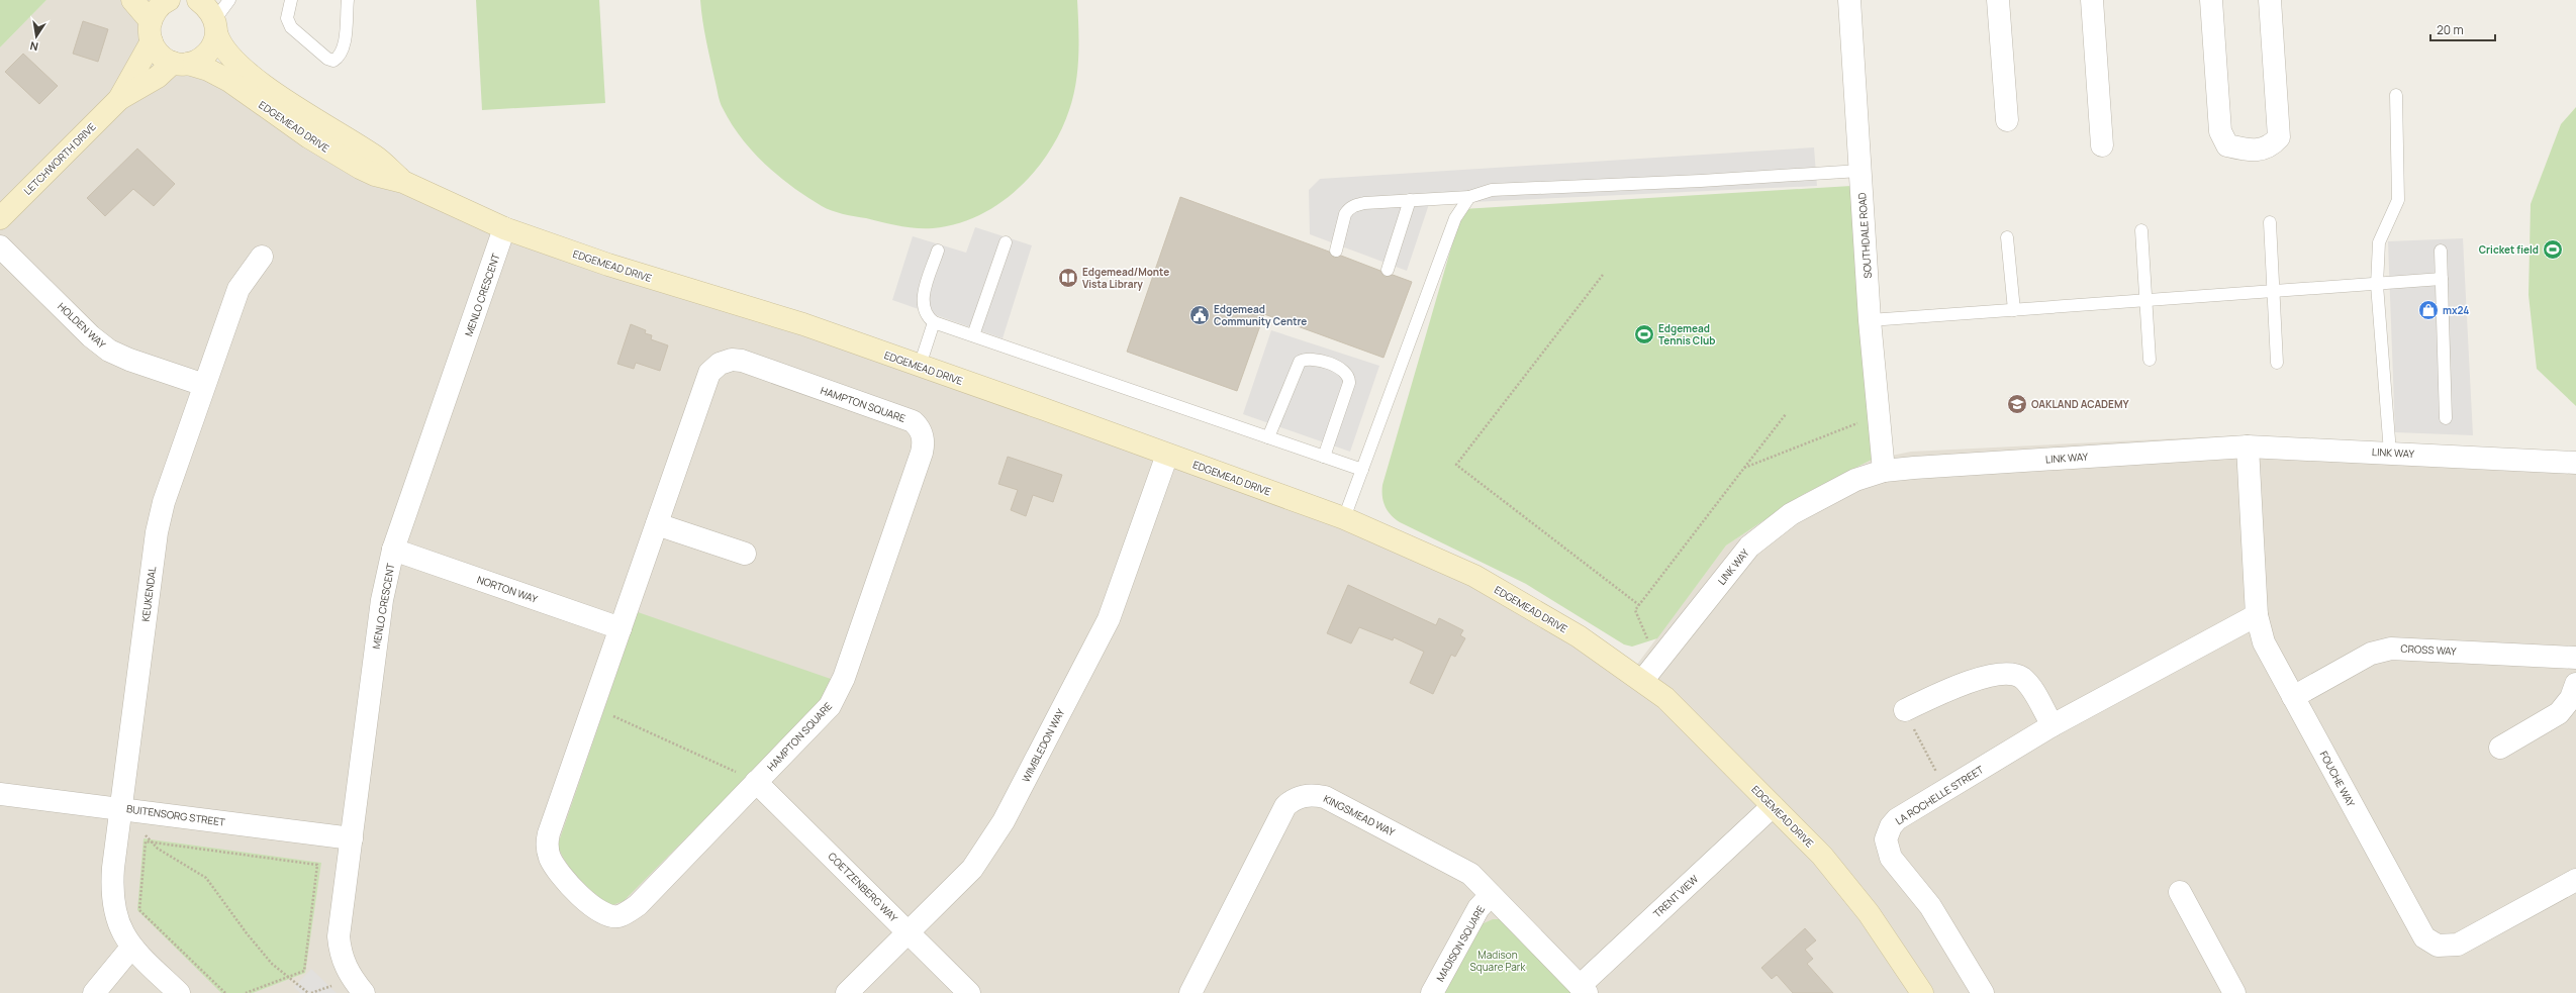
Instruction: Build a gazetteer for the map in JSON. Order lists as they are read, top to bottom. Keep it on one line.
{"streets":{"street":["EDGEMEAD DRIVE","LETCHWORTH DRIVE","SOUTHDALE ROAD","MENLO CRESCENT","HOLDEN WAY","HAMPTON SQUARE","LINK WAY","NORTON WAY","KEUKENDAL","CROSS WAY","WIMBLEDON WAY","FOUCHE WAY","LA ROCHELLE STREET","BUITENSORG STREET","KINGSMEAD WAY","COETZENBERG WAY","TRENT VIEW","MADISON SQUARE"]},"crossings":[["EDGEMEAD DRIVE","LETCHWORTH DRIVE"],["EDGEMEAD DRIVE","MENLO CRESCENT"],["EDGEMEAD DRIVE","LINK WAY"],["EDGEMEAD DRIVE","WIMBLEDON WAY"],["EDGEMEAD DRIVE","TRENT VIEW"],["SOUTHDALE ROAD","LINK WAY"],["MENLO CRESCENT","NORTON WAY"],["MENLO CRESCENT","BUITENSORG STREET"],["HOLDEN WAY","KEUKENDAL"],["HAMPTON SQUARE","NORTON WAY"],["HAMPTON SQUARE","COETZENBERG WAY"],["LINK WAY","FOUCHE WAY"],["KEUKENDAL","BUITENSORG STREET"],["CROSS WAY","FOUCHE WAY"],["WIMBLEDON WAY","COETZENBERG WAY"],["FOUCHE WAY","LA ROCHELLE STREET"],["KINGSMEAD WAY","TRENT VIEW"],["KINGSMEAD WAY","MADISON SQUARE"]],"parks":["Madison Square Park"],"places":{"sports":["Cricket field","Edgemead Tennis Club"],"library":["Edgemead/Monte Vista Library"],"shop":["mx24"],"public building":["Edgemead Community Centre"],"school or university":["OAKLAND ACADEMY"]},"scale_bar":"20 m","north":"bottom"}
